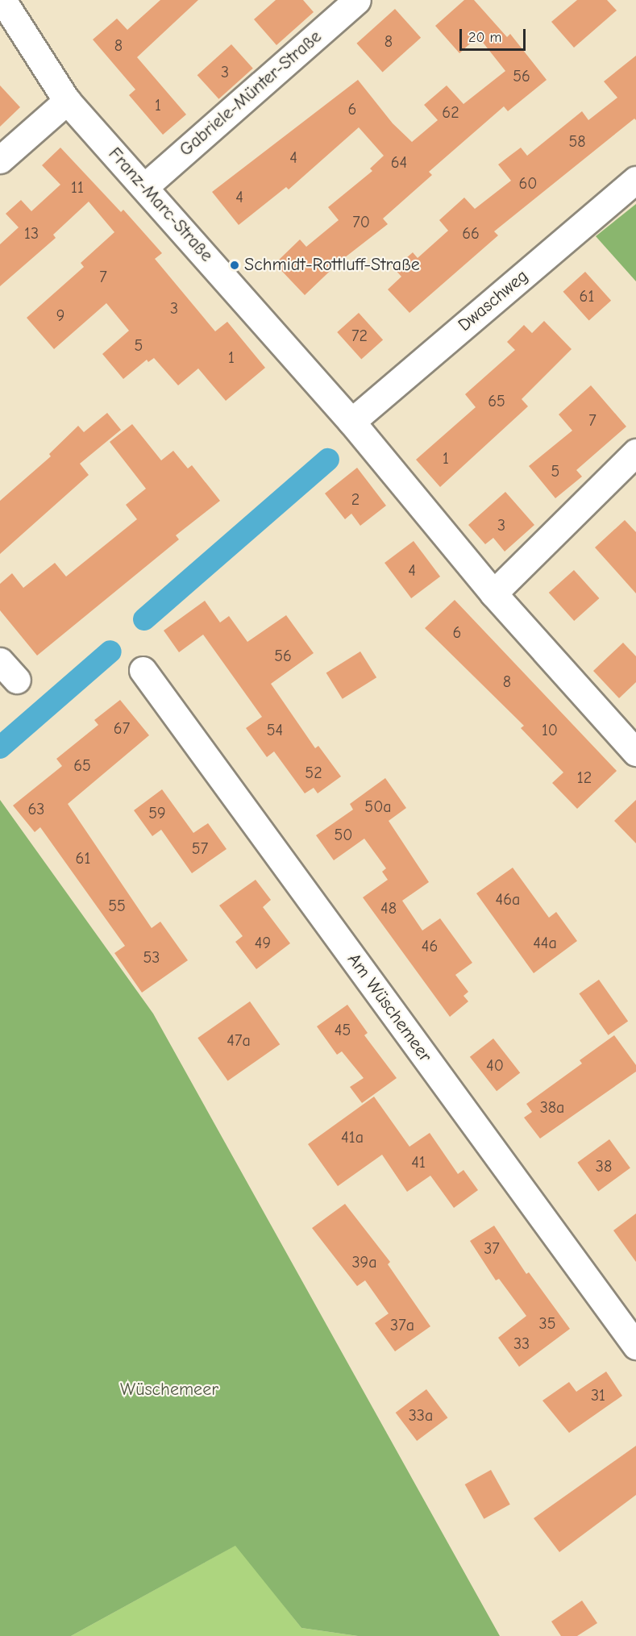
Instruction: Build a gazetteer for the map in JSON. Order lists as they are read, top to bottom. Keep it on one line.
{"streets":{"street":["Gabriele-Münter-Straße","Franz-Marc-Straße","Dwaschweg","Am Wüschemeer"]},"crossings":[["Gabriele-Münter-Straße","Franz-Marc-Straße"],["Franz-Marc-Straße","Dwaschweg"]],"parks":["Wüschemeer"],"places":["Schmidt-Rottluff-Straße"],"house_numbers":["8","8","3","56","1","6","62","58","4","64","60","11","4","70","13","66","7","61","3","9","72","5","1","65","7","1","5","2","3","4","6","56","8","67","54","10","65","52","12","50a","63","59","50","57","61","46a","55","48","49","44a","46","53","45","47a","40","38a","41a","41","38","37","39a","35","37a","33","31","33a"],"scale_bar":"20 m"}
